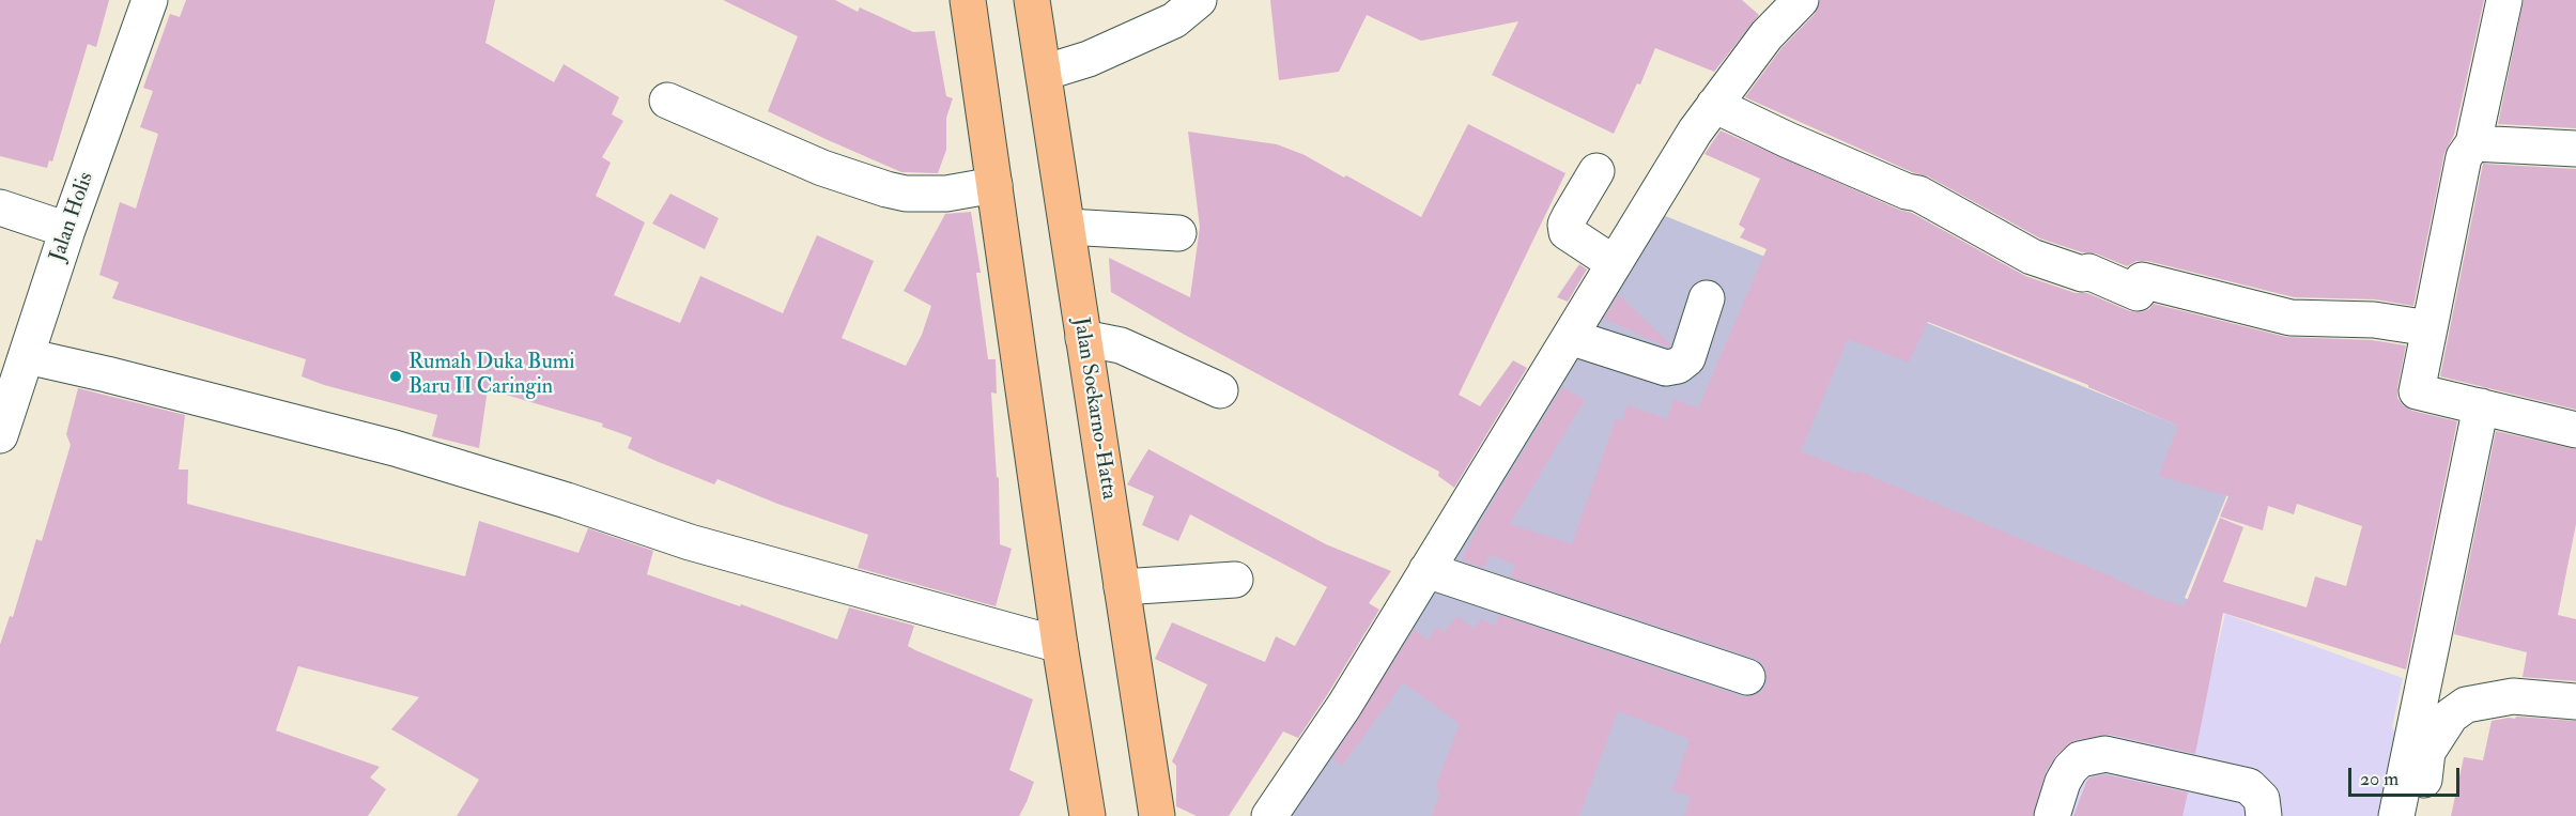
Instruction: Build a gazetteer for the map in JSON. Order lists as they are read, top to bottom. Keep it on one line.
{"streets":{"highway":["Jalan Soekarno-Hatta"],"street":["Jalan Holis"]},"places":["Rumah Duka Bumi Baru II Caringin"],"scale_bar":"20 m"}
